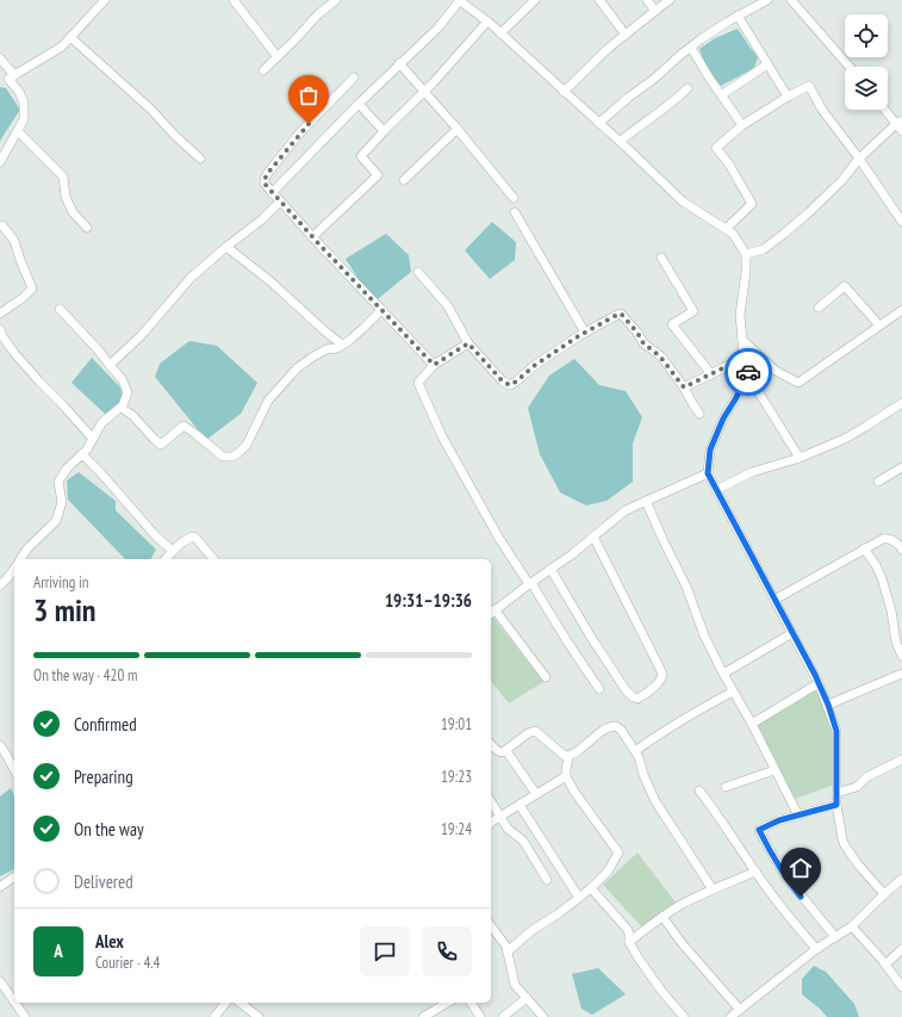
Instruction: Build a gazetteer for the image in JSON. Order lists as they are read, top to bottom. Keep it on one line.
{"page":{"heading":["3 min","Arriving in","19:31–19:36"],"panel":["Alex","Courier · 4.4"],"bar":"On the way · 420 m","list":[["Confirmed","19:01"],["Preparing","19:23"],["On the way","19:24"],"Delivered"],"round":"A"}}
